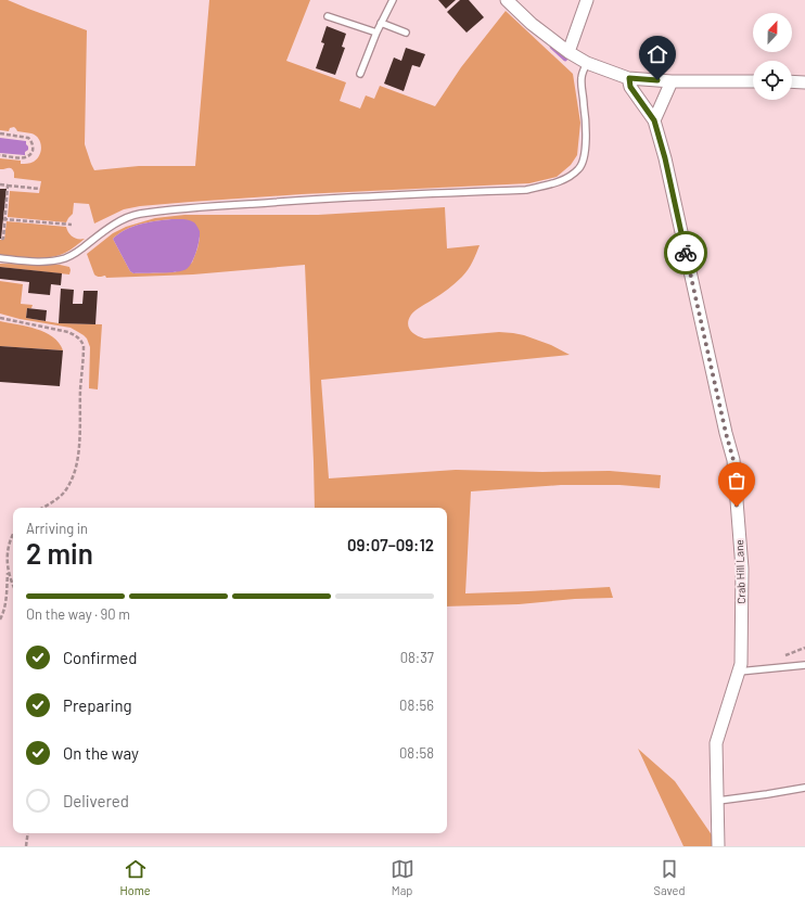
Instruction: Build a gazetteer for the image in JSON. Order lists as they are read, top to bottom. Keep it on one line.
{"streets":{"street":["Crab Hill Lane"]},"north":"top","page":{"heading":["2 min","Arriving in","09:07–09:12"],"bar":"On the way · 90 m","list":[["Confirmed","08:37"],["Preparing","08:56"],["On the way","08:58"],"Delivered"],"tabs":["Home","Map","Saved"]}}
